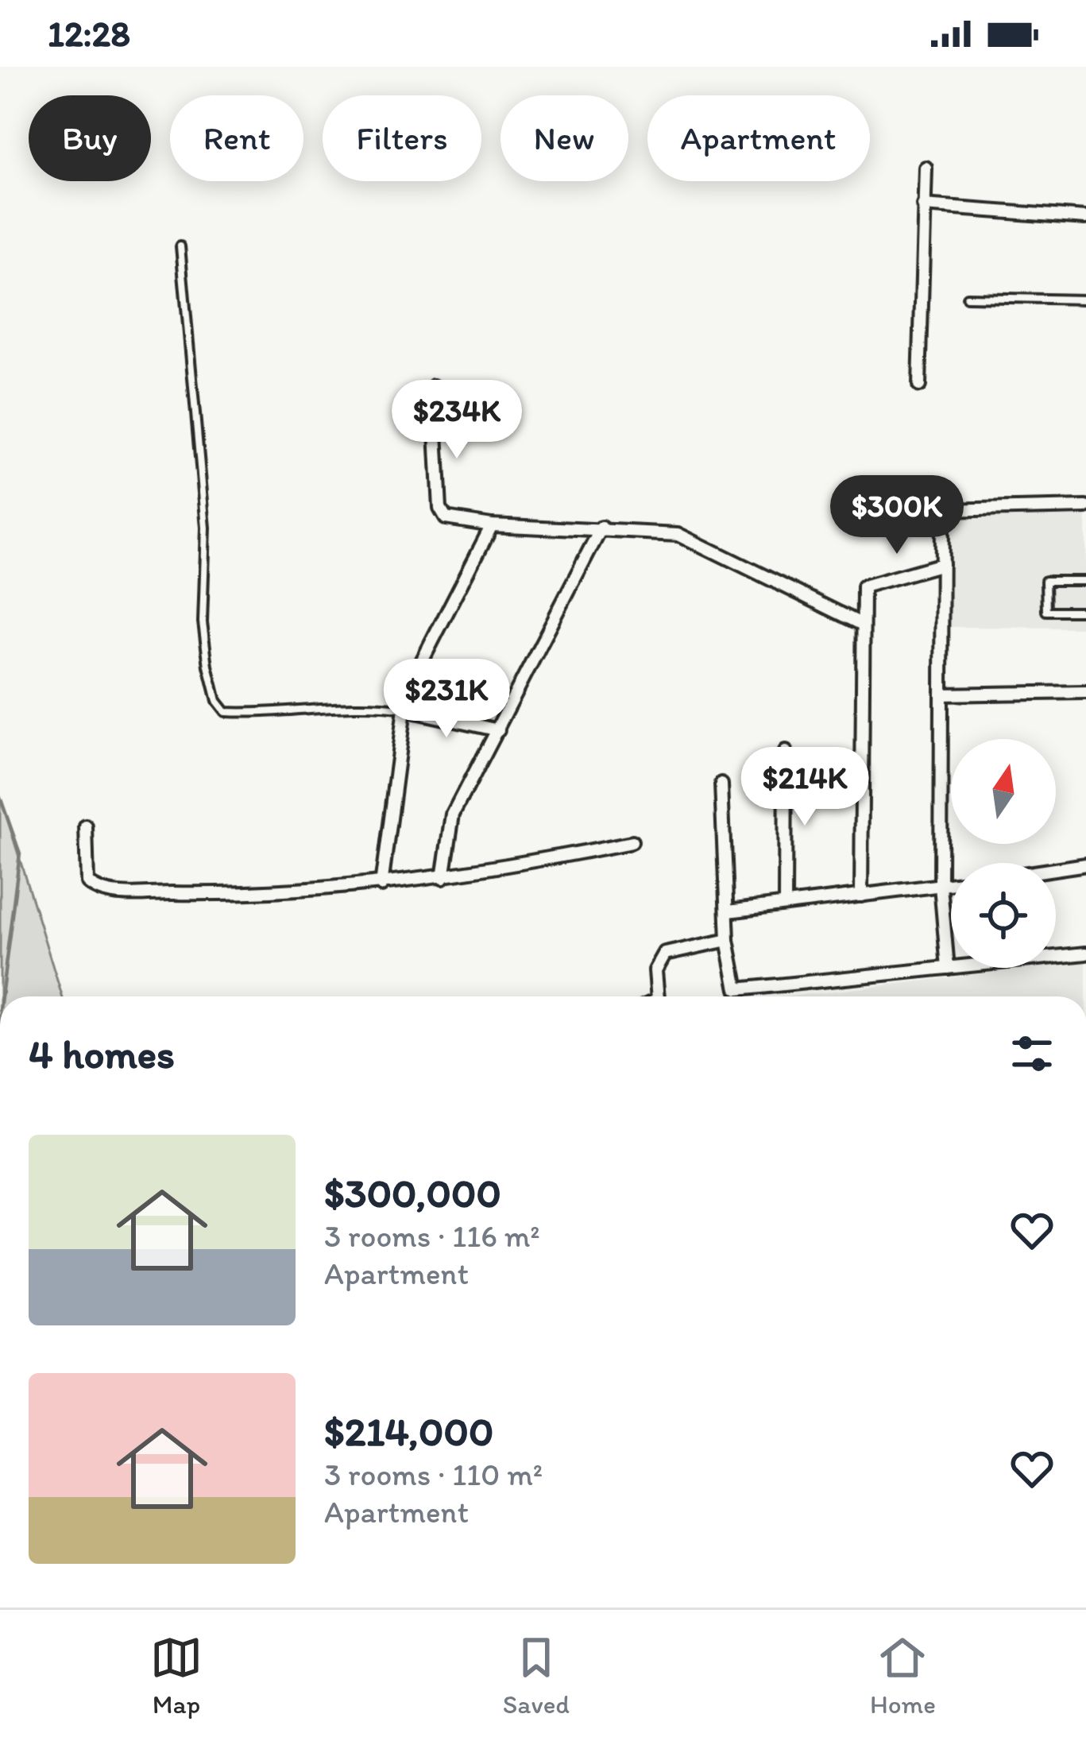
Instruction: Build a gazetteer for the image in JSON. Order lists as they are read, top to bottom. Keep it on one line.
{"north":"top","page":{"status":"12:28","chip":["Buy","Rent","Filters","New","Apartment"],"price":["$234K","$300K","$231K","$214K"],"heading":"4 homes","list":[{"name":"$300,000","note":"3 rooms · 116 m² · Apartment"},{"name":"$214,000","note":"3 rooms · 110 m² · Apartment"}],"tabs":["Map","Saved","Home"]}}
